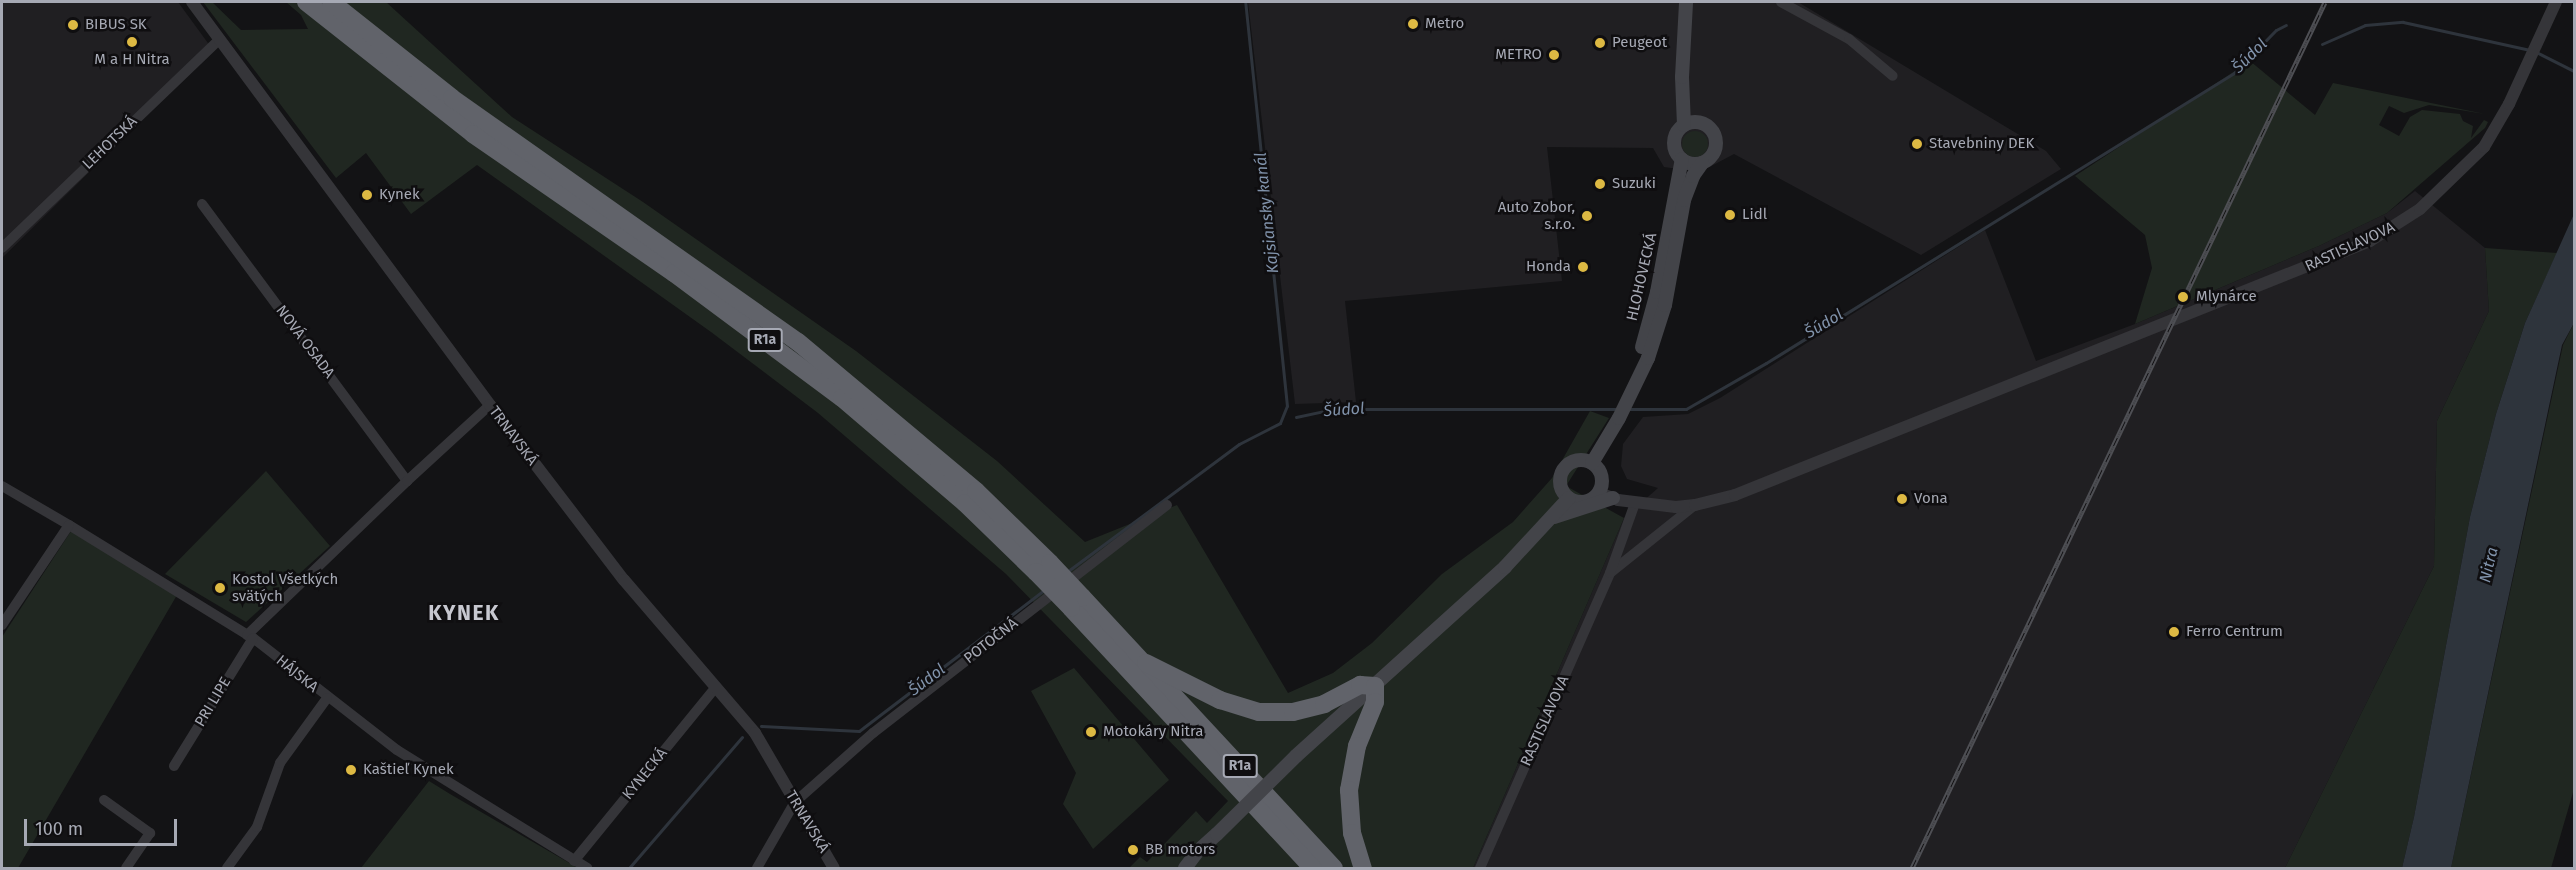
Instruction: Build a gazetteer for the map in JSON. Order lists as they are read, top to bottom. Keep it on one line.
{"streets":{"highway":["R1a"],"main road":["HLOHOVECKÁ"],"street":["LEHOTSKÁ","RASTISLAVOVA","NOVÁ OSADA","TRNAVSKÁ","POTOČNÁ","HÁJSKA","PRI LIPE","KYNECKÁ"]},"crossings":[["LEHOTSKÁ","TRNAVSKÁ"],["TRNAVSKÁ","POTOČNÁ"],["TRNAVSKÁ","KYNECKÁ"],["HÁJSKA","PRI LIPE"],["HÁJSKA","KYNECKÁ"]],"districts":["KYNEK"],"water":["Šúdol","Kajsiansky kanál","Nitra"],"places":["Metro","BIBUS SK","M a H Nitra","Peugeot","METRO","Stavebniny DEK","Suzuki","Kynek","Lidl","Auto Zobor, s.r.o.","Honda","Mlynárce","Vona","Kostol Všetkých svätých","Ferro Centrum","Motokáry Nitra","Kaštieľ Kynek","BB motors"],"scale_bar":"100 m"}
